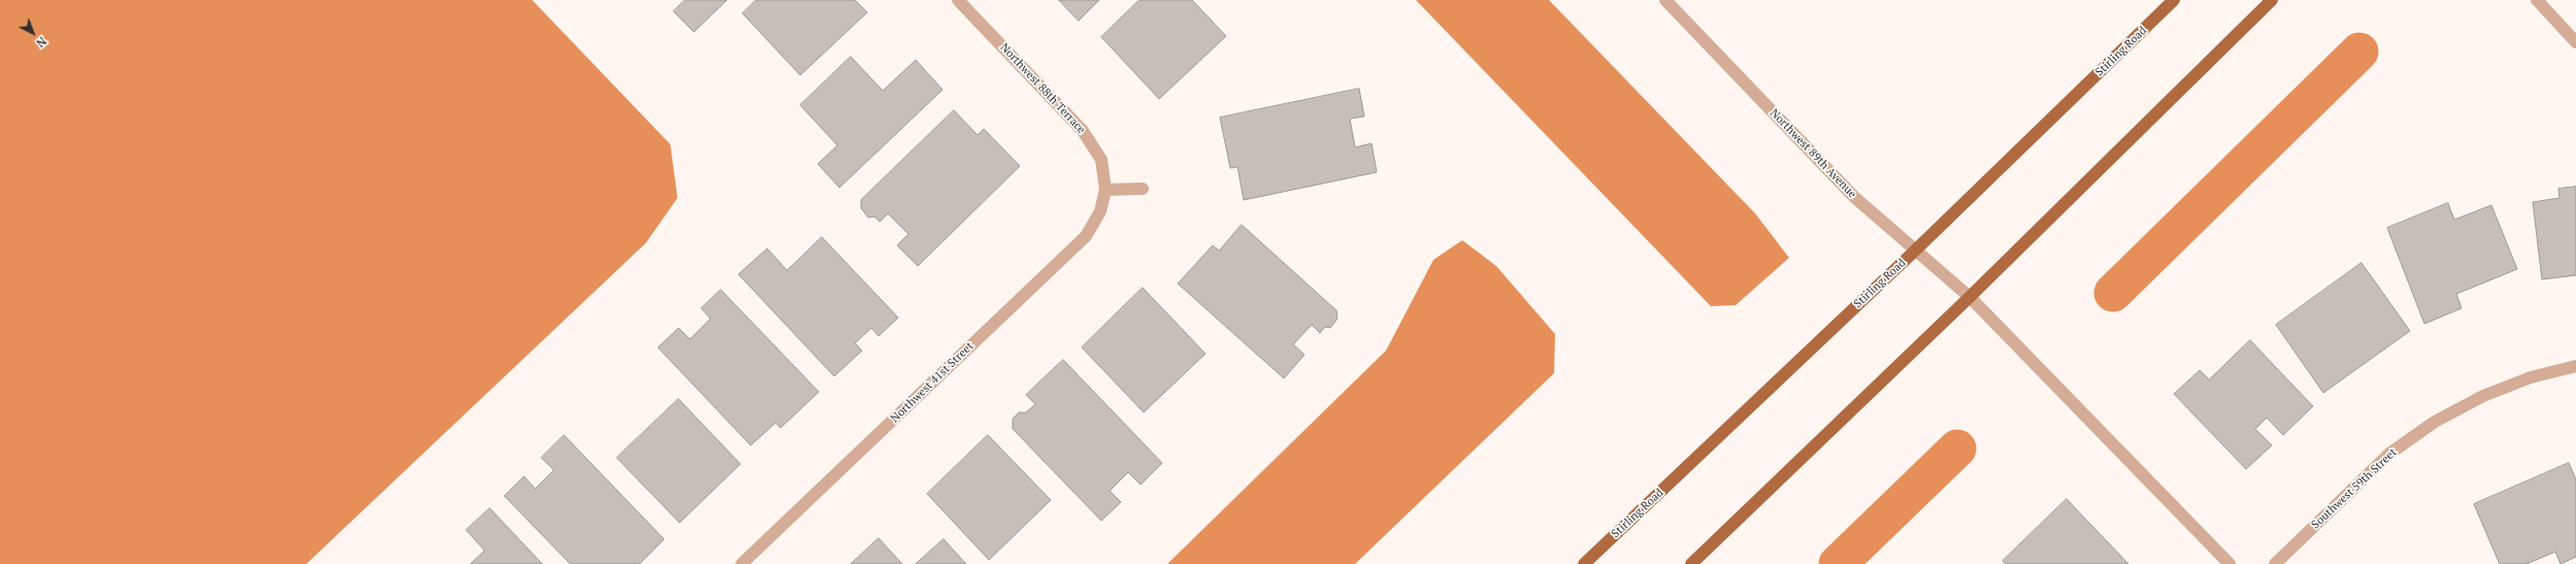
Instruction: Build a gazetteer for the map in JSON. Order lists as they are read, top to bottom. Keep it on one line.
{"streets":{"main road":["Stirling Road"],"street":["Northwest 88th Terrace","Northwest 89th Avenue","Northwest 41st Street","Southwest 59th Street"]},"crossings":[["Stirling Road","Northwest 89th Avenue"],["Northwest 88th Terrace","Northwest 41st Street"]],"north":"bottom right"}
